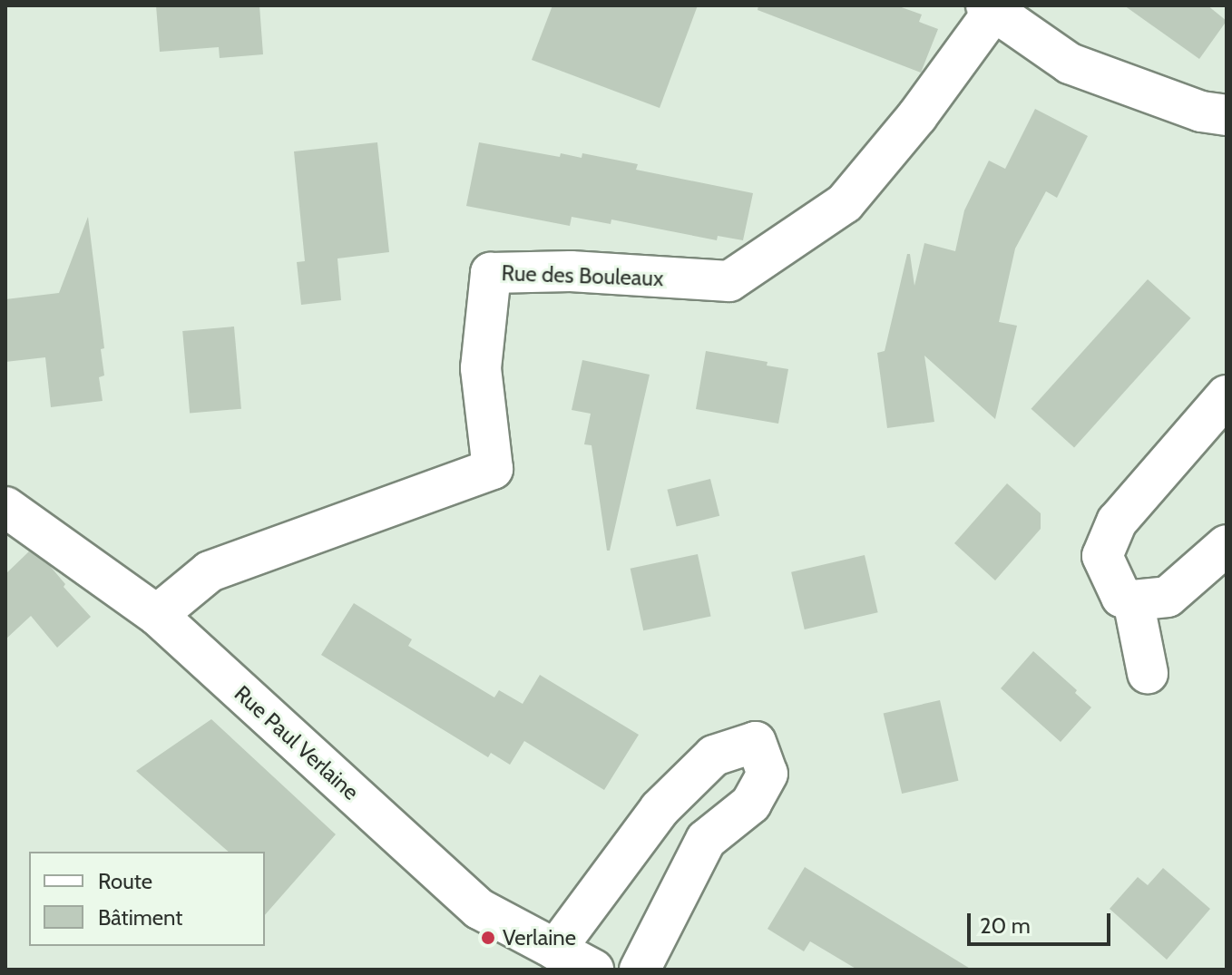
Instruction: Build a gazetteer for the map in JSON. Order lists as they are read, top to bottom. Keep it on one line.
{"streets":{"street":["Rue des Bouleaux","Rue Paul Verlaine"]},"crossings":[["Rue des Bouleaux","Rue Paul Verlaine"]],"places":["Verlaine"],"legend":["Route","Bâtiment"],"scale_bar":"20 m"}
